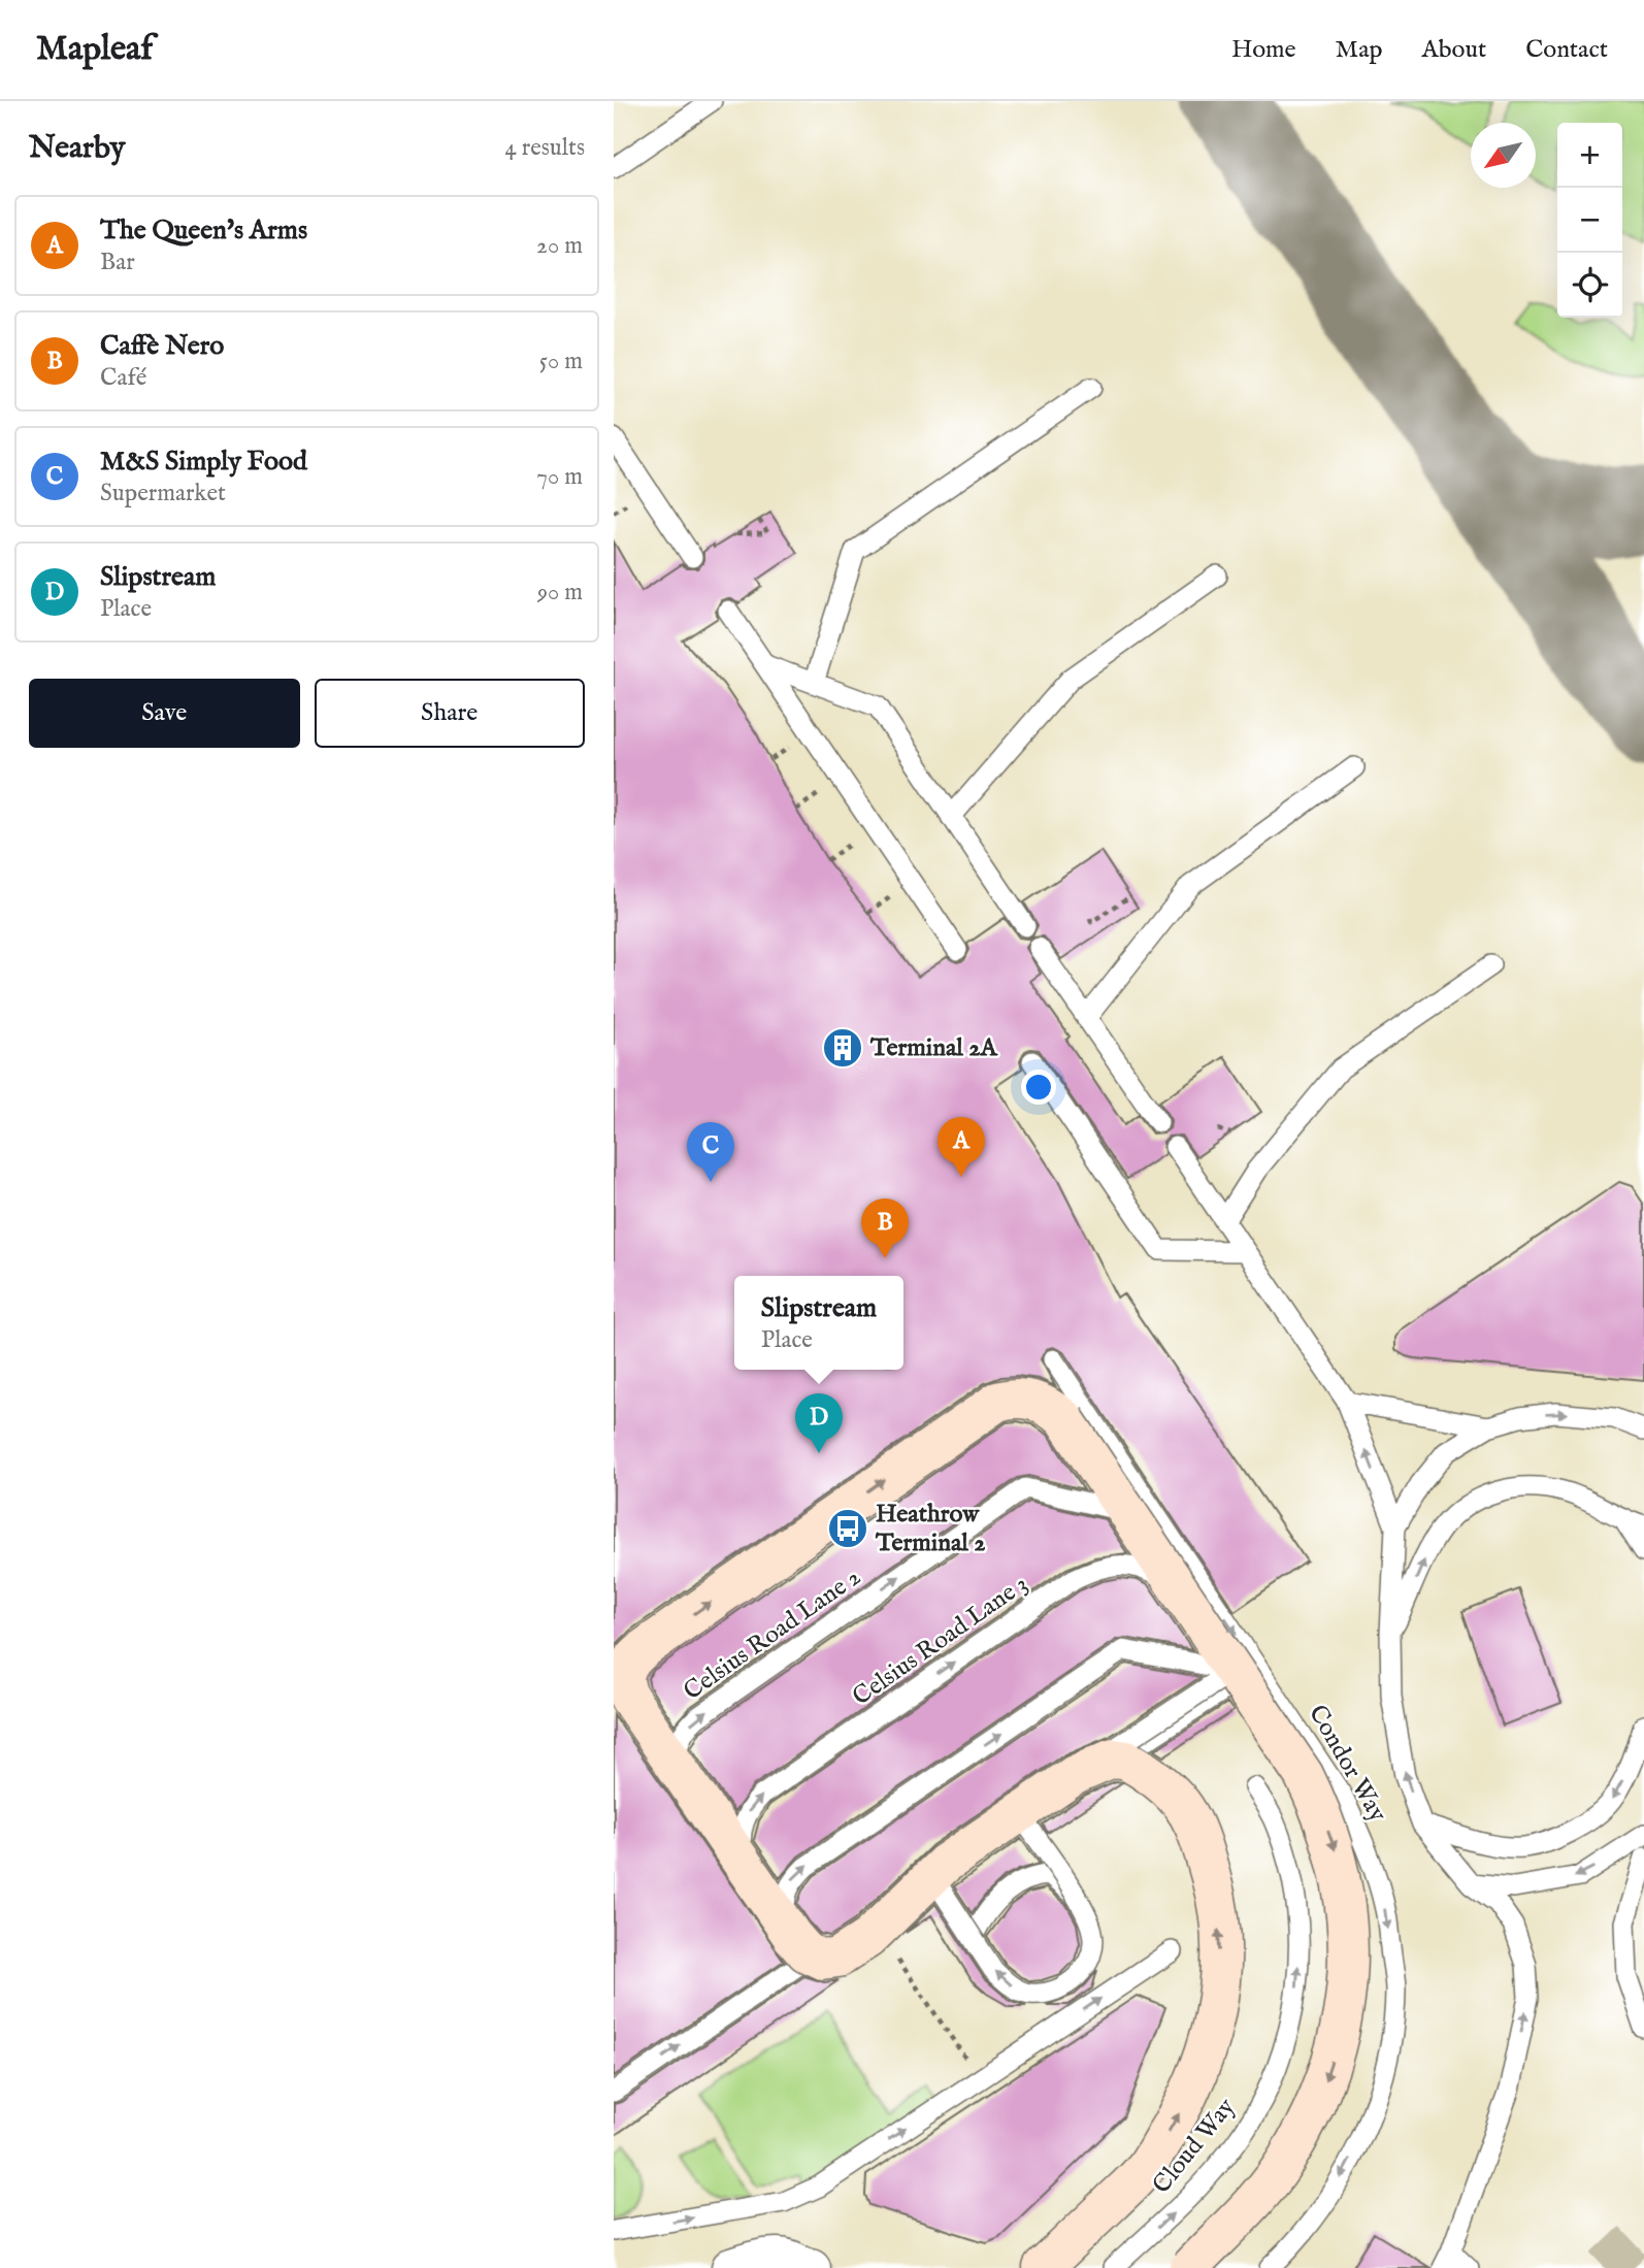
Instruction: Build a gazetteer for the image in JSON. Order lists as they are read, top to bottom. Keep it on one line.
{"streets":{"lane":["Celsius Road Lane 2","Celsius Road Lane 3","Condor Way","Cloud Way"]},"one_way":["Celsius Road Lane 2","Condor Way","Cloud Way"],"places":{"building":["Terminal 2A"],"bus stop":["Heathrow Terminal 2"]},"north":"bottom left","page":{"header":"Mapleaf","nav":["Home","Map","About","Contact"],"heading":["Nearby","4 results"],"map_buttons":["+","−"],"list":[{"mark":"A","name":"The Queen's Arms","note":"Bar","value":"20 m"},{"mark":"B","name":"Caffè Nero","note":"Café","value":"50 m"},{"mark":"C","name":"M&S Simply Food","note":"Supermarket","value":"70 m"},{"mark":"D","name":"Slipstream","note":"Place","value":"90 m"}],"buttons":["Save","Share"],"pins":["A","C","B","D"],"popup":["Slipstream","Place"]}}
